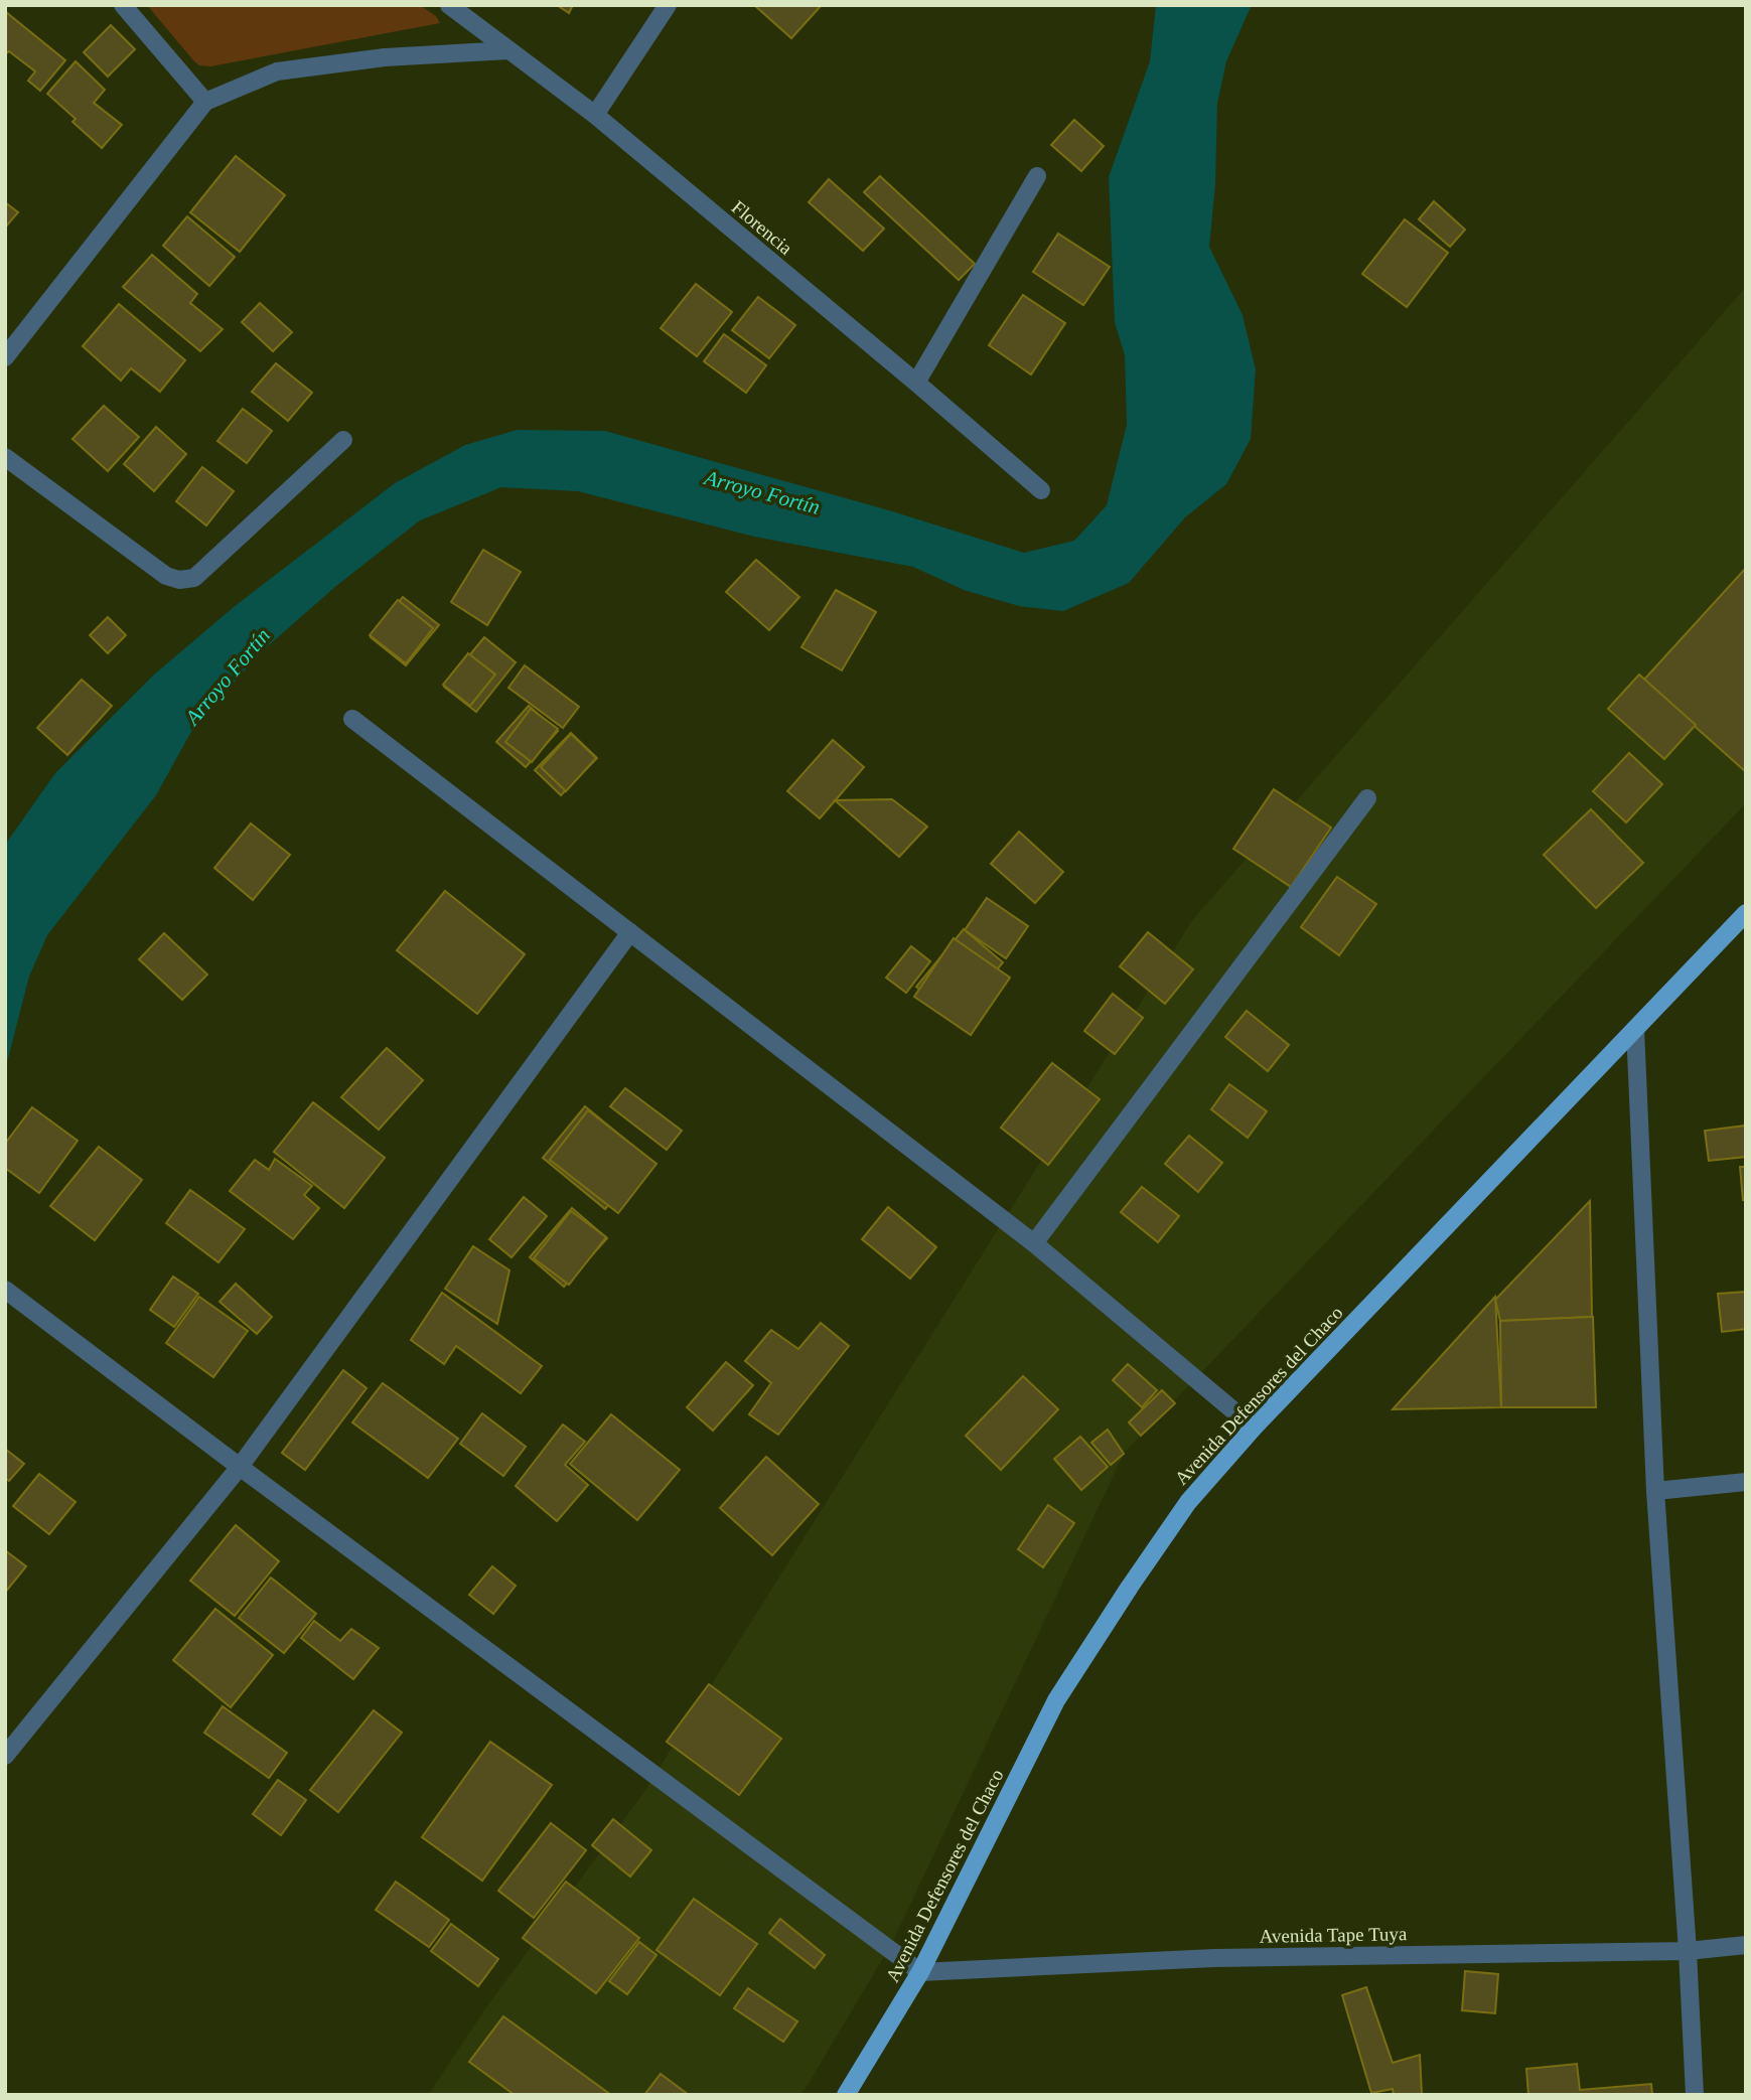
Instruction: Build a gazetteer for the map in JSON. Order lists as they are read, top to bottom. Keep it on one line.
{"streets":{"main road":["Avenida Defensores del Chaco"],"street":["Florencia","Avenida Tape Tuya"]},"crossings":[["Avenida Defensores del Chaco","Avenida Tape Tuya"]],"water":["Arroyo Fortín"]}
